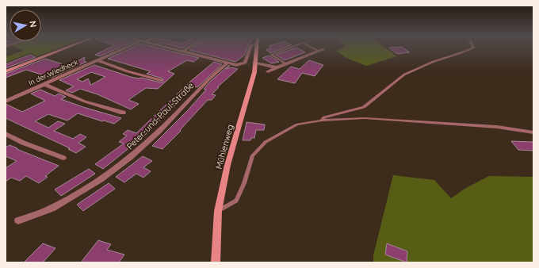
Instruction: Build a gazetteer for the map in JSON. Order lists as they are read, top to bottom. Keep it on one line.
{"streets":{"street":["In der Wiedheck","Peter-und-Paul-Straße","Mühlenweg"]},"north":"right"}
